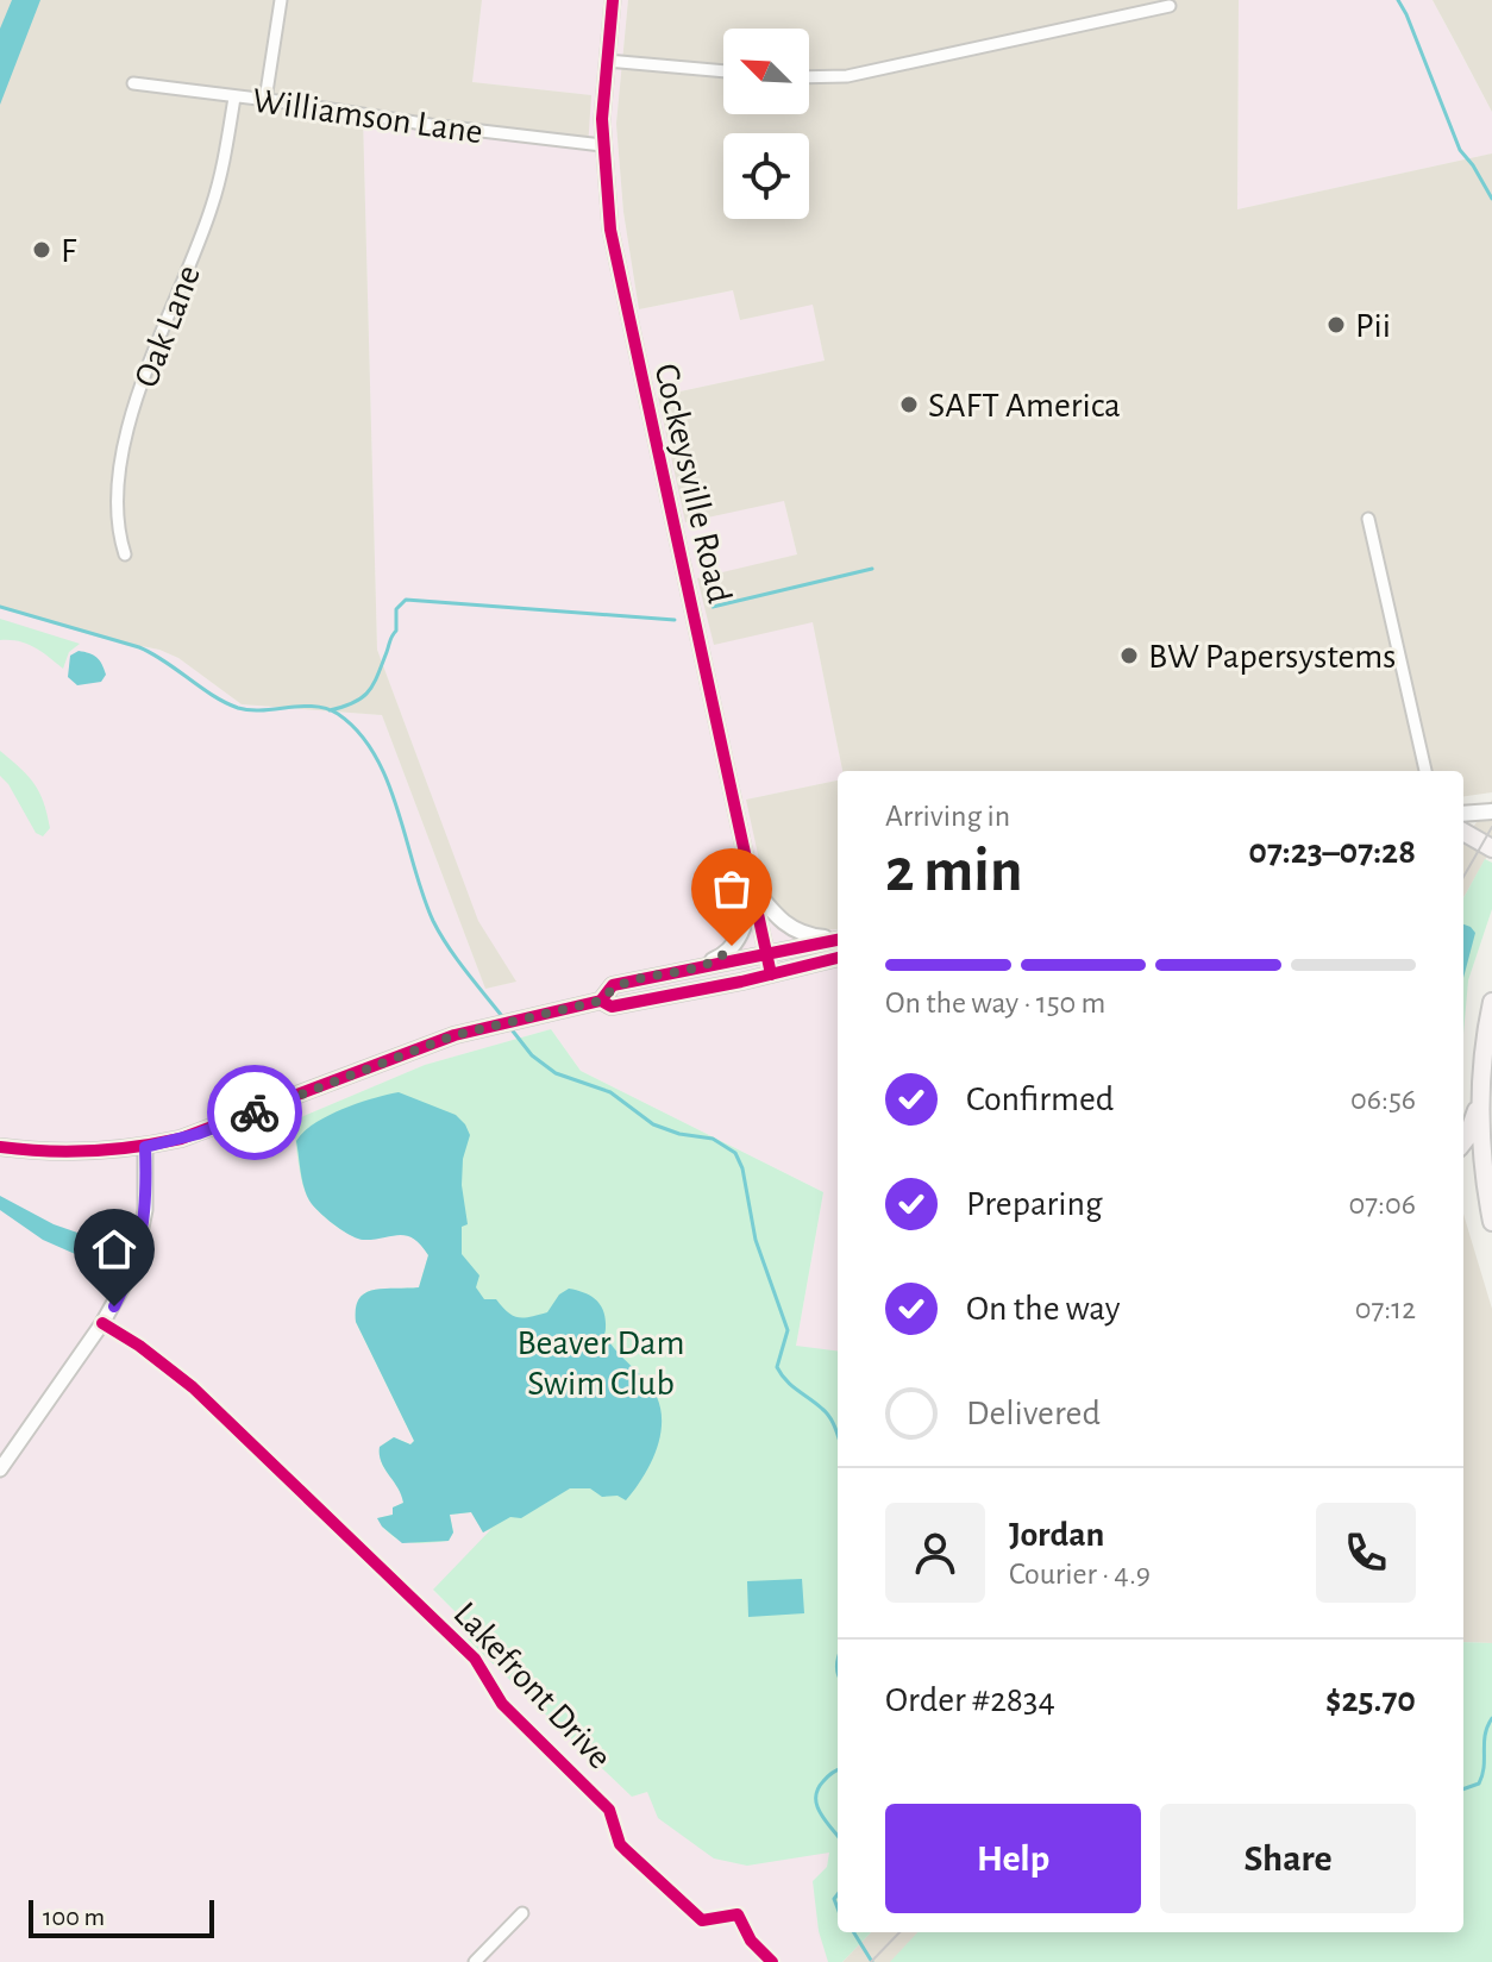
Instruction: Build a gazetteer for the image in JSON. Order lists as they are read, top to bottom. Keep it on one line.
{"streets":{"street":["Williamson Lane","Oak Lane","Cockeysville Road","Lakefront Drive"]},"crossings":[["Williamson Lane","Oak Lane"],["Williamson Lane","Cockeysville Road"]],"parks":["Beaver Dam Swim Club"],"places":["F","Pii","SAFT America","BW Papersystems"],"scale_bar":"100 m","north":"top left","page":{"heading":["2 min","Arriving in","07:23–07:28"],"panel":["Jordan","Courier · 4.9","Order #2834","$25.70"],"bar":"On the way · 150 m","list":[["Confirmed","06:56"],["Preparing","07:06"],["On the way","07:12"],"Delivered"],"buttons":["Help","Share"],"scale":"100 m"}}
